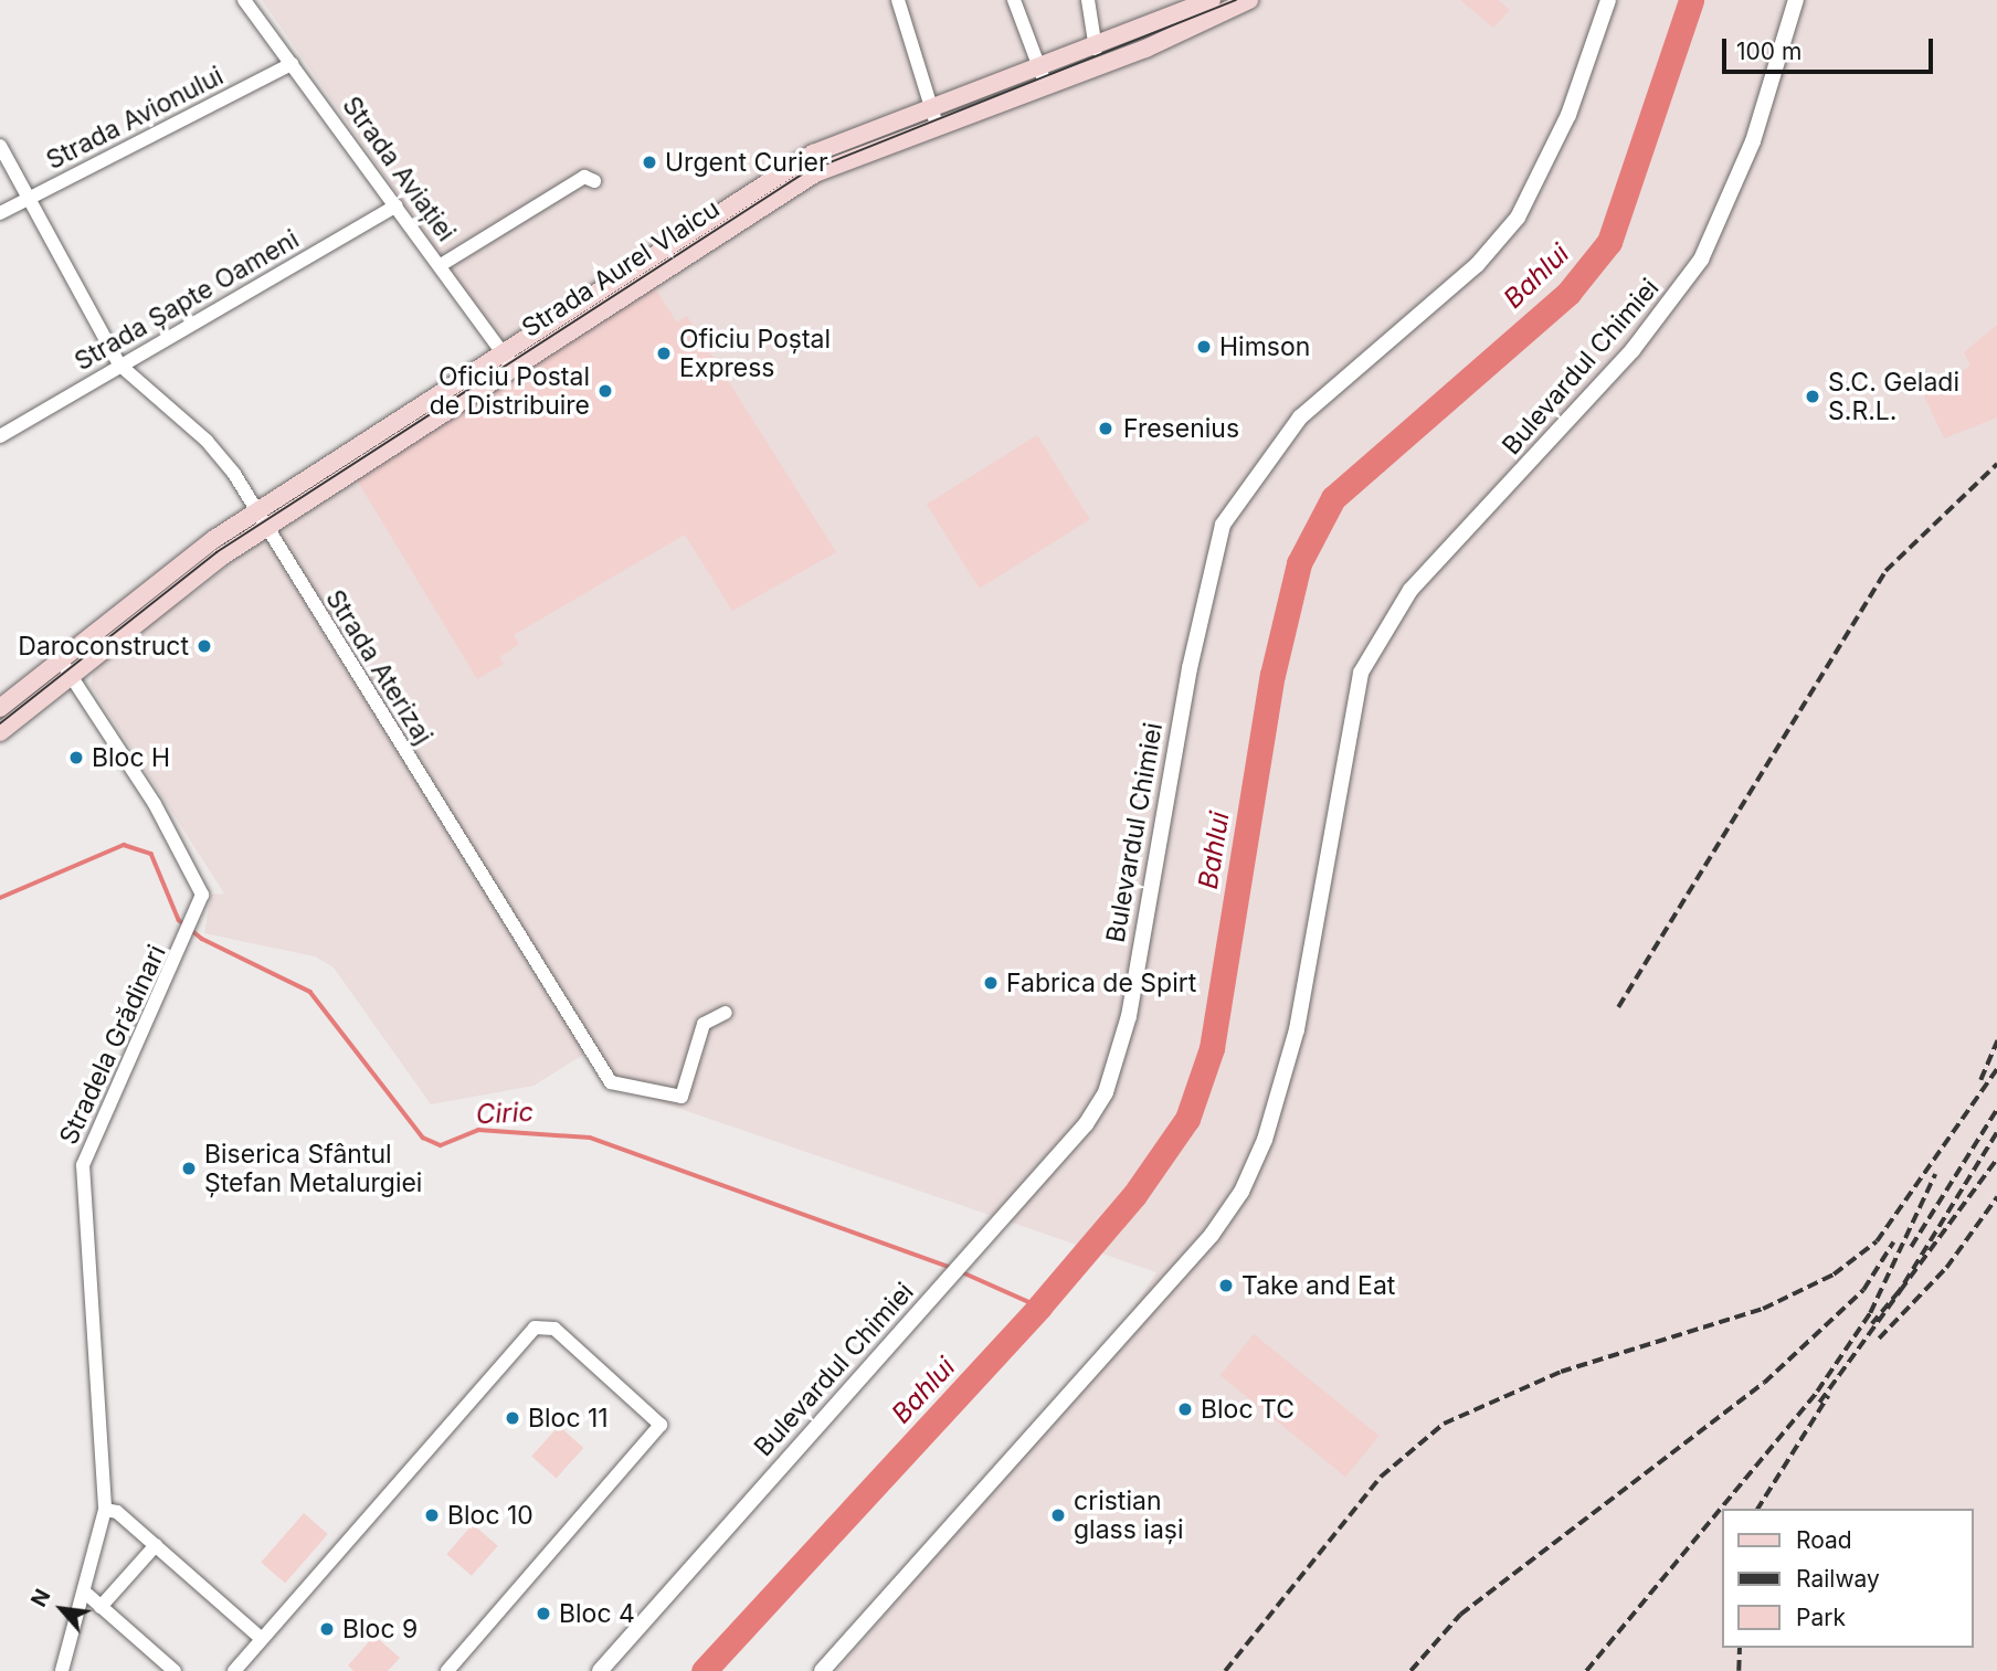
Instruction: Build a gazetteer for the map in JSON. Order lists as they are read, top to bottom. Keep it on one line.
{"streets":{"main road":["Strada Aurel Vlaicu"],"street":["Strada Avionului","Strada Aviației","Strada Șapte Oameni","Bulevardul Chimiei","Strada Aterizaj","Stradela Grădinari"]},"crossings":[["Strada Avionului","Strada Aviației"],["Strada Avionului","Strada Aterizaj"],["Strada Aviației","Strada Aurel Vlaicu"],["Strada Aviației","Strada Șapte Oameni"],["Strada Aurel Vlaicu","Strada Aterizaj"],["Strada Aurel Vlaicu","Stradela Grădinari"],["Strada Șapte Oameni","Strada Aterizaj"]],"water":["Bahlui","Ciric"],"places":["Urgent Curier","Himson","Oficiu Poștal Express","Oficiu Postal de Distribuire","S.C. Geladi S.R.L.","Fresenius","Daroconstruct","Bloc H","Fabrica de Spirt","Biserica Sfântul Ștefan Metalurgiei","Take and Eat","Bloc TC","Bloc 11","Bloc 10","cristian glass iași","Bloc 4","Bloc 9"],"legend":["Road","Railway","Park"],"scale_bar":"100 m","north":"top left"}
